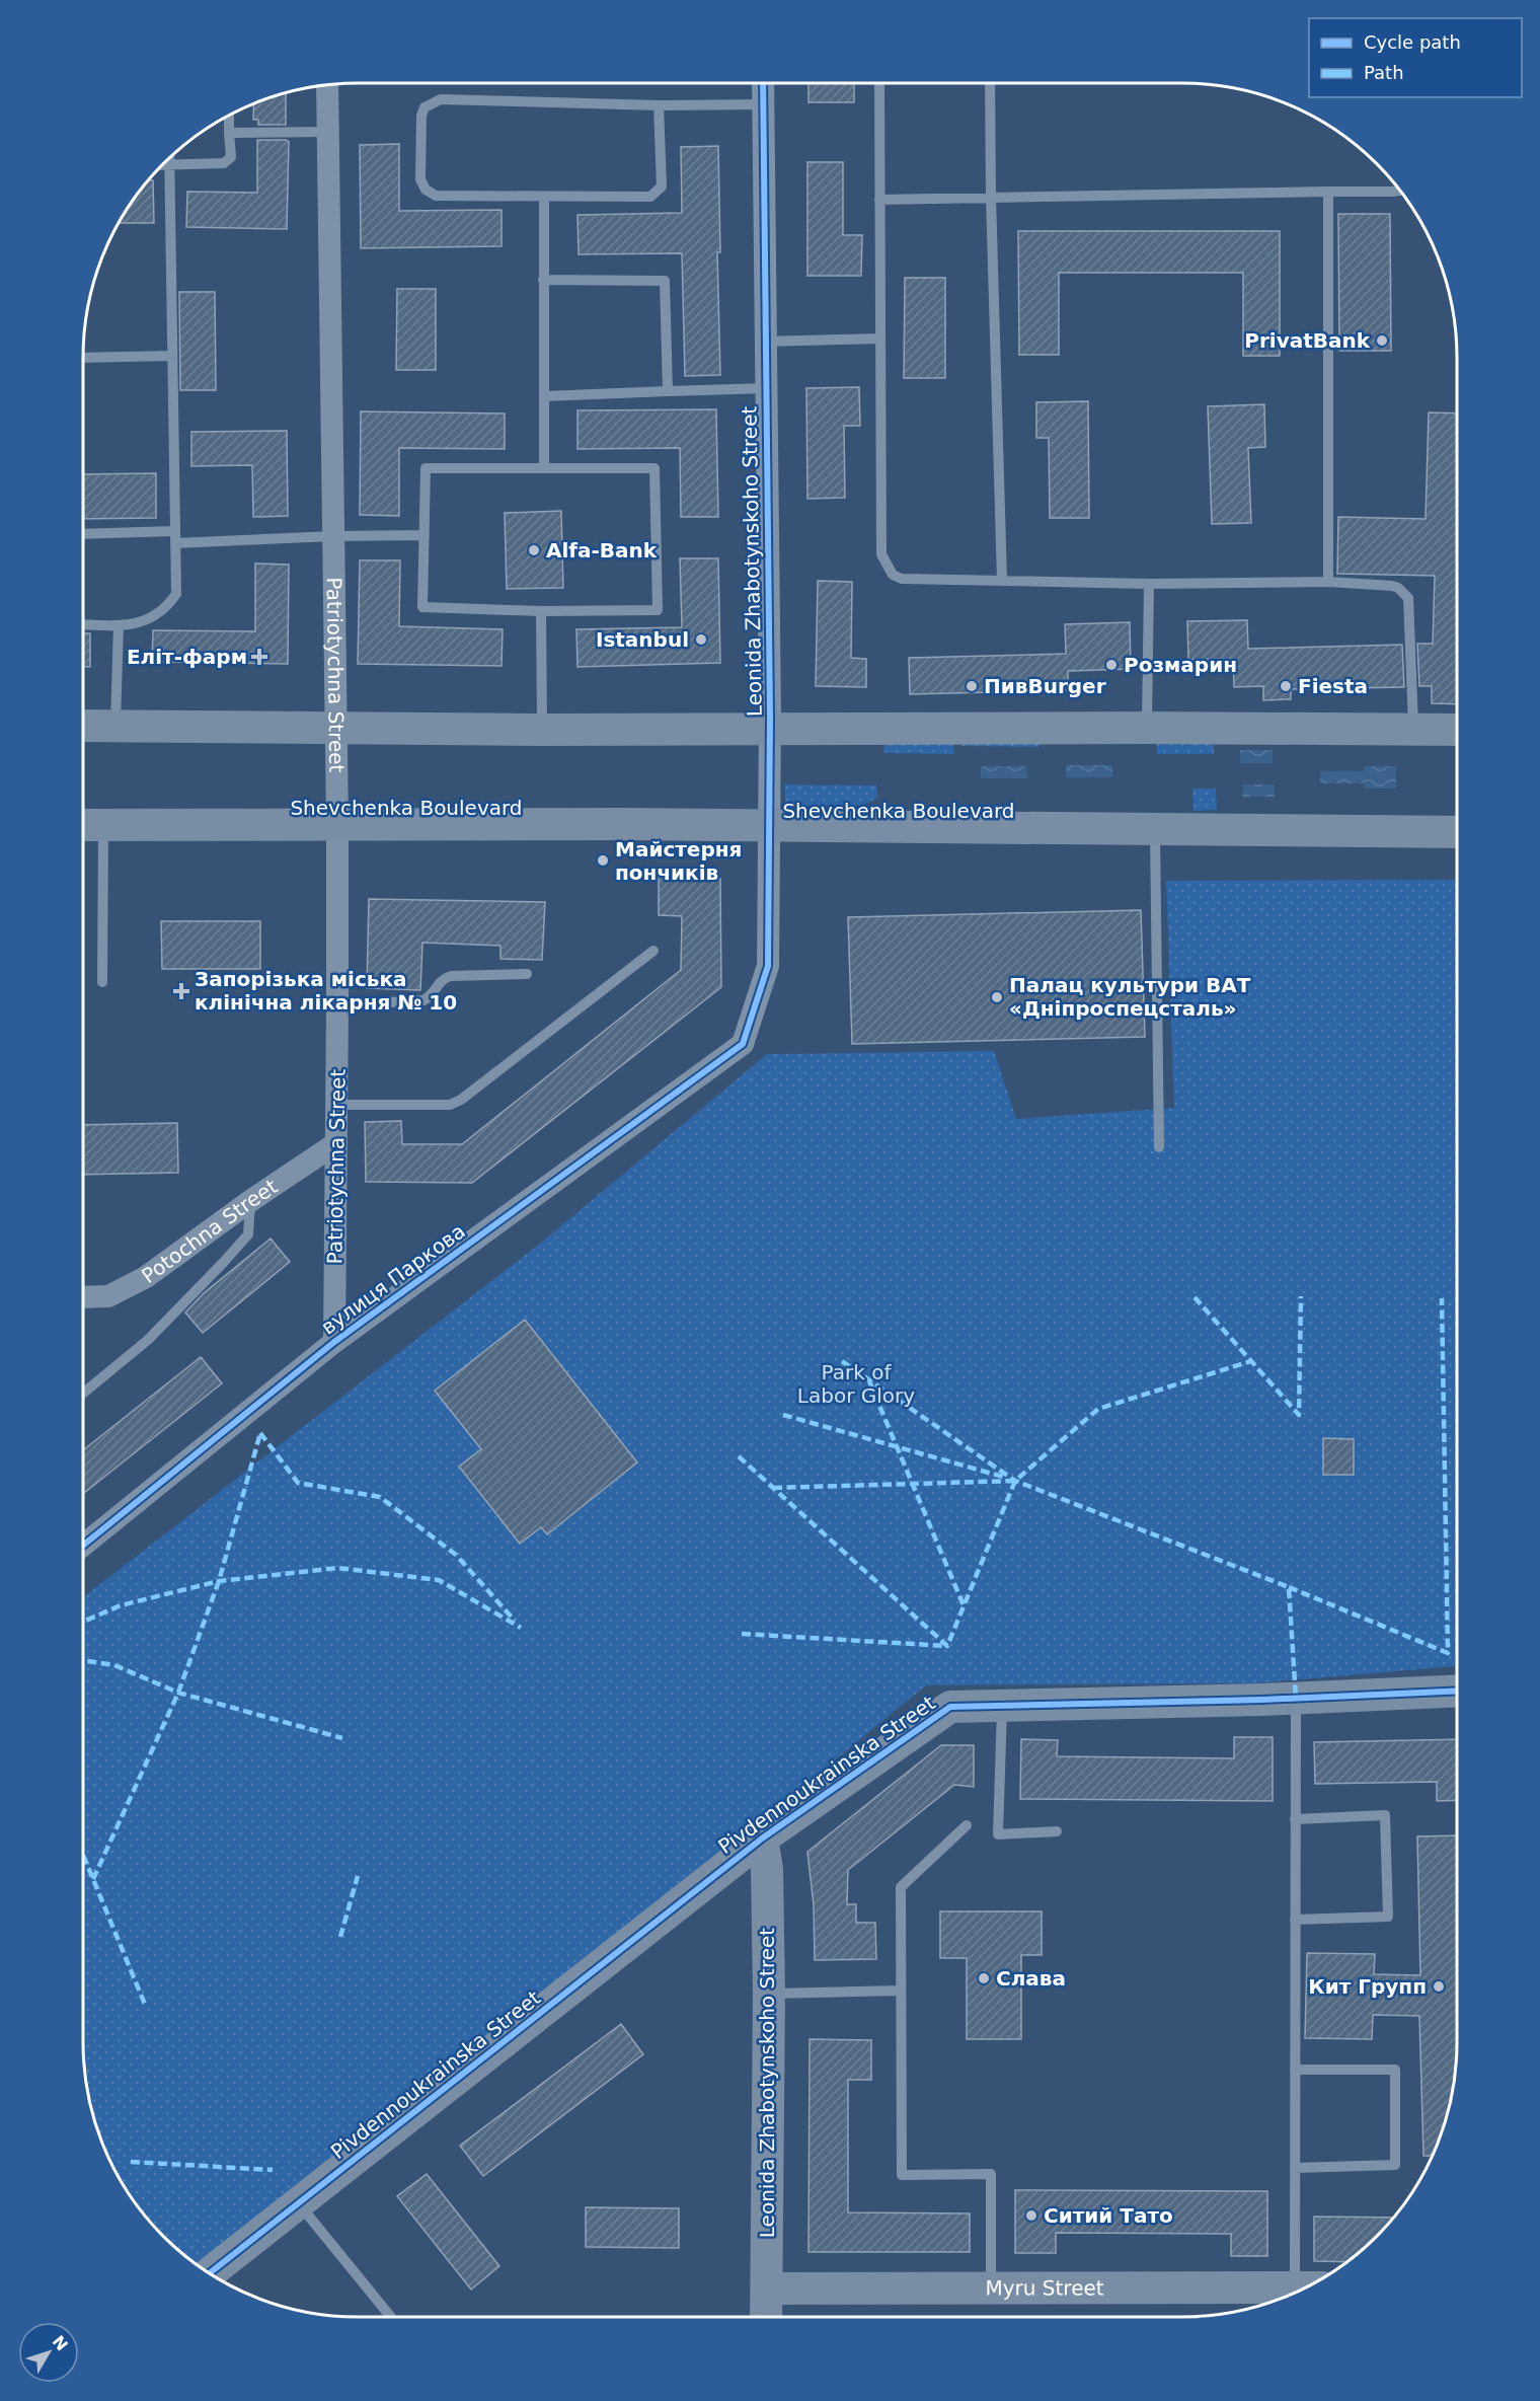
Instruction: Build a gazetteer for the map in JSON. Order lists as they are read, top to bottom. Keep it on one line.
{"streets":{"street":["Leonida Zhabotynskoho Street","Patriotychna Street","Shevchenka Boulevard","Potochna Street","вулиця Паркова","Pivdennoukrainska Street","Myru Street"]},"crossings":[["Leonida Zhabotynskoho Street","Shevchenka Boulevard"],["Leonida Zhabotynskoho Street","вулиця Паркова"],["Leonida Zhabotynskoho Street","Pivdennoukrainska Street"],["Leonida Zhabotynskoho Street","Myru Street"],["Patriotychna Street","Shevchenka Boulevard"],["Patriotychna Street","Potochna Street"],["Patriotychna Street","вулиця Паркова"]],"parks":["Park of Labor Glory"],"places":{"other":["PrivatBank","Alfa-Bank","Istanbul","Розмарин","ПивBurger","Fiesta","Майстерня пончиків","Палац культури ВАТ «Дніпроспецсталь»","Слава","Кит Групп","Ситий Тато"],"health":["Еліт-фарм","Запорізька міська клінічна лікарня № 10"]},"legend":["Cycle path","Path"],"north":"top right"}
